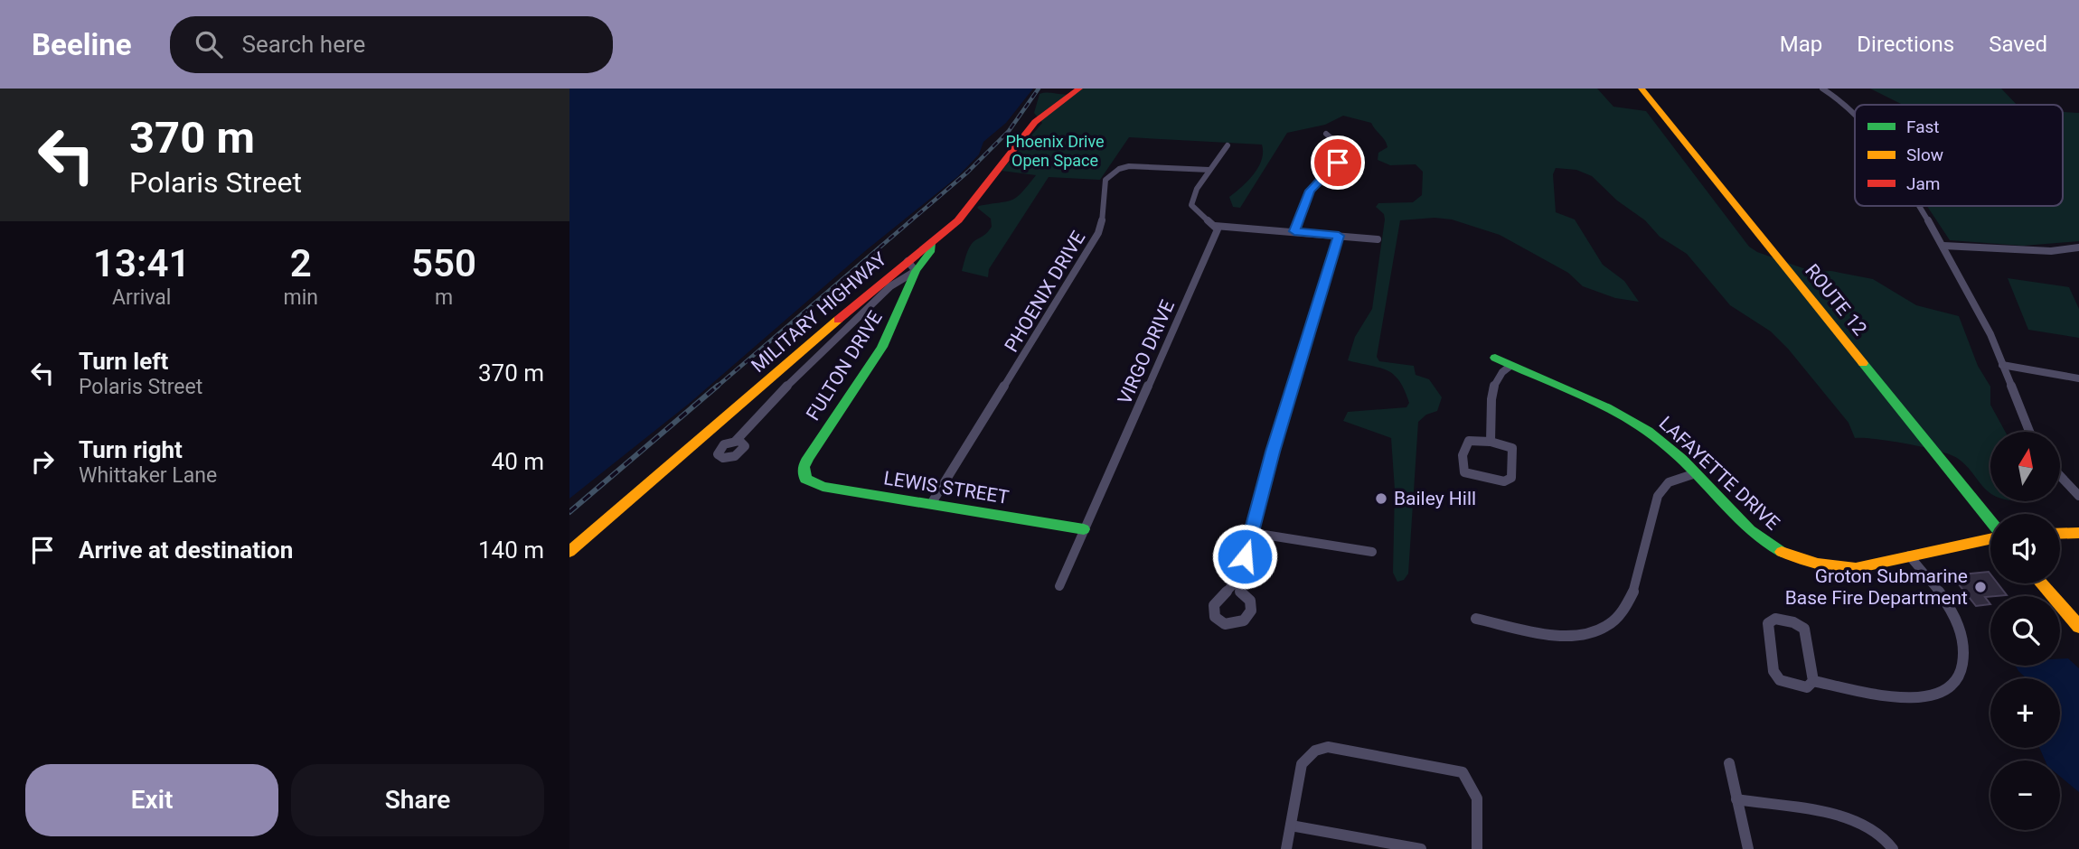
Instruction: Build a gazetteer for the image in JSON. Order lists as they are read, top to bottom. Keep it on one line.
{"streets":{"main road":["ROUTE 12","MILITARY HIGHWAY","FULTON DRIVE","LAFAYETTE DRIVE","LEWIS STREET"],"street":["PHOENIX DRIVE","VIRGO DRIVE"]},"crossings":[["PHOENIX DRIVE","LEWIS STREET"],["MILITARY HIGHWAY","FULTON DRIVE"],["VIRGO DRIVE","LEWIS STREET"],["FULTON DRIVE","LEWIS STREET"]],"parks":["Phoenix Drive Open Space"],"places":["Bailey Hill","Groton Submarine Base Fire Department"],"legend":["Fast","Slow","Jam"],"north":"top","page":{"header":"Beeline","search":"Search here","nav":["Map","Directions","Saved"],"turn":["370 m","Polaris Street"],"eta":["13:41","Arrival","2","min","550","m"],"list":[{"name":"Turn left","note":"Polaris Street","value":"370 m"},{"name":"Turn right","note":"Whittaker Lane","value":"40 m"},{"name":"Arrive at destination","value":"140 m"}],"map_buttons":["+","−"],"buttons":["Exit","Share"]}}
